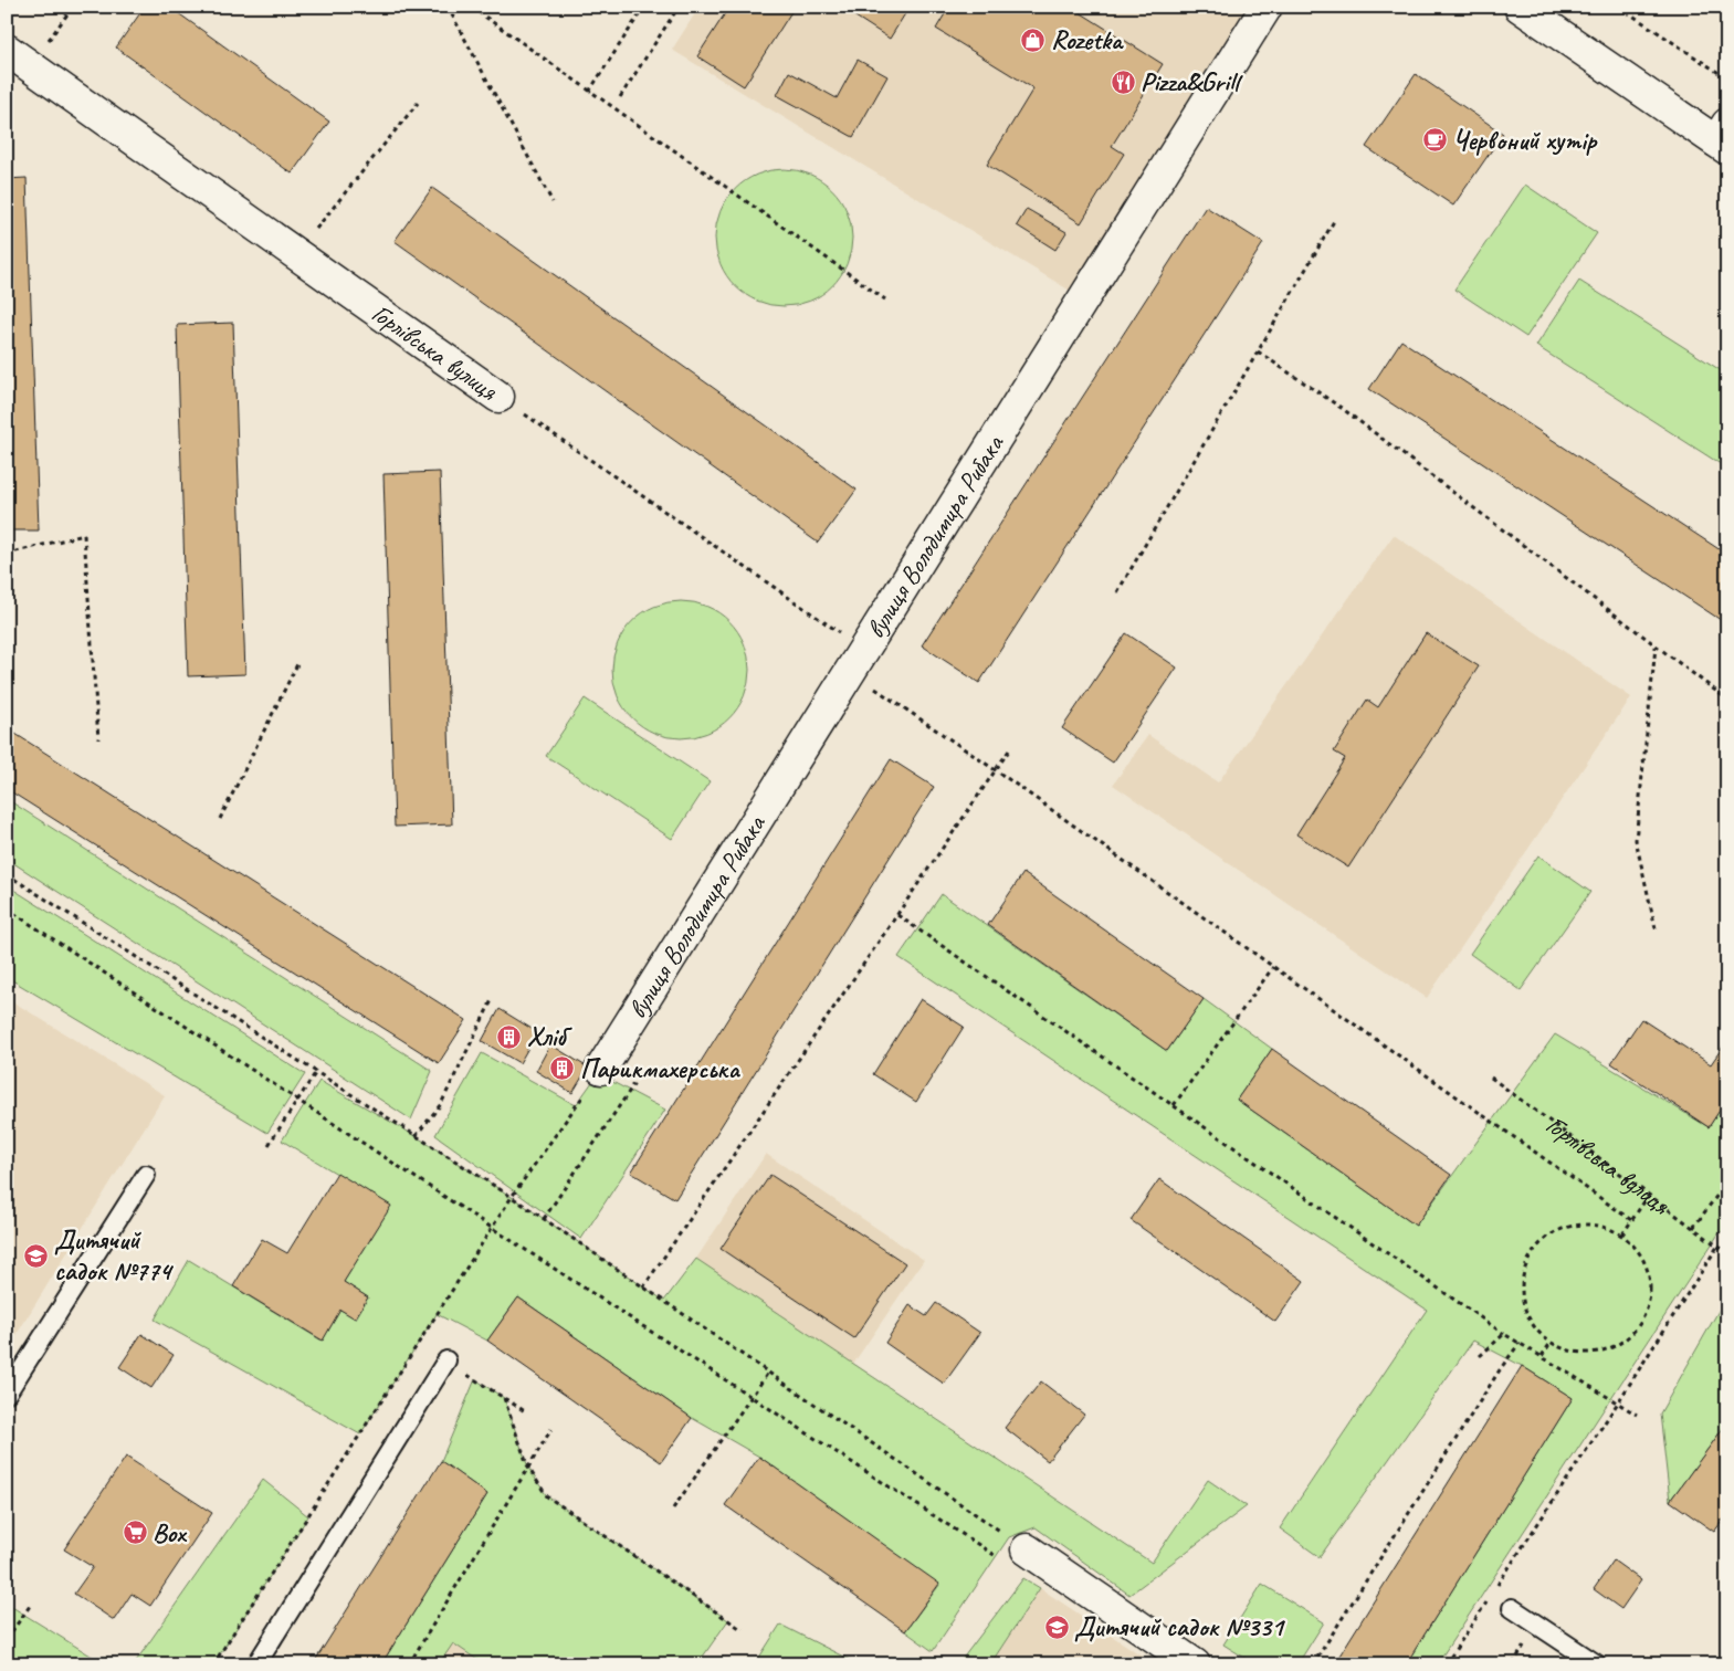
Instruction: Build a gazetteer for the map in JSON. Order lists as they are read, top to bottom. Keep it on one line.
{"streets":{"street":["Горлівська вулиця","вулиця Володимира Рибака"]},"crossings":[["Горлівська вулиця","вулиця Володимира Рибака"]],"places":{"shop":["Rozetka"],"restaurant":["Pizza&Grill"],"cafe":["Червоний хутір"],"building":["Хліб","Парикмахерська"],"school or university":["Дитячий садок №774","Дитячий садок №331"],"supermarket":["Box"]}}
